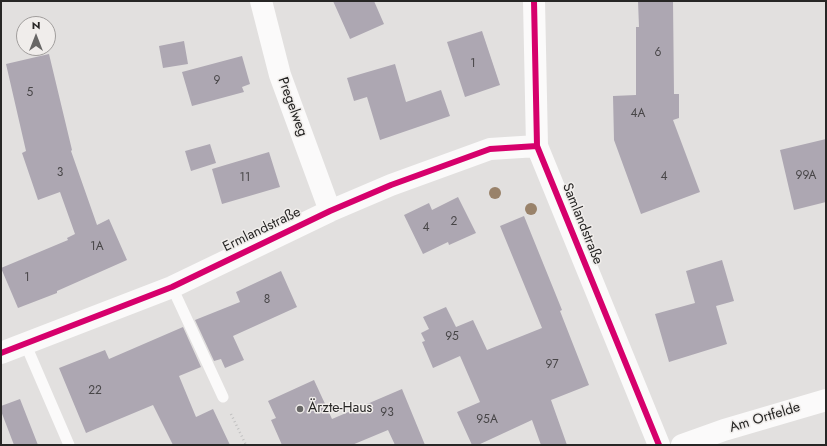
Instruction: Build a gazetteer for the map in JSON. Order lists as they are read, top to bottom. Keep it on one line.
{"streets":{"street":["Pregelweg","Samlandstraße","Ermlandstraße","Am Ortfelde"]},"crossings":[["Pregelweg","Ermlandstraße"],["Samlandstraße","Ermlandstraße"]],"places":["Ärzte-Haus"],"house_numbers":["6","1","9","5","4A","3","99A","4","11","2","4","1A","1","8","95","97","22","93","95A"],"north":"top"}
